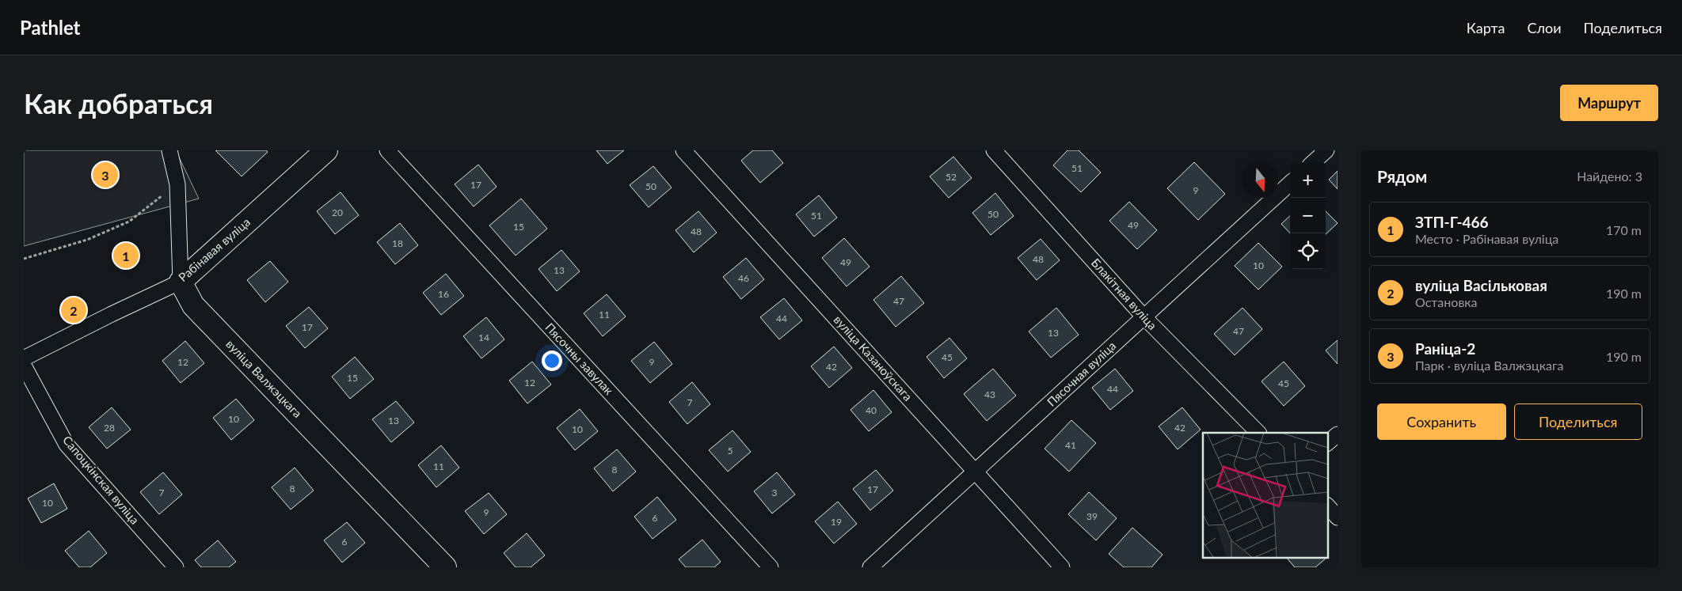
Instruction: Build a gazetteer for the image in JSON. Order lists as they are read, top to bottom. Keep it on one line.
{"streets":{"street":["Рабінавая вуліца","Блакітная вуліца","вуліца Казаноўскага","Пясочны завулак","Пясочная вуліца","вуліца Валжэцкага","Сапоцкінская вуліца"]},"crossings":[["Рабінавая вуліца","вуліца Валжэцкага"],["Блакітная вуліца","Пясочная вуліца"],["вуліца Казаноўскага","Пясочная вуліца"]],"house_numbers":["51","52","17","50","9","20","50","51","49","15","48","18","48","49","10","13","46","16","47","11","44","17","47","13","14","45","12","9","42","15","12","45","44","43","7","40","10","13","28","42","10","41","5","11","8","8","17","7","3","10","9","39","6","19","6"],"north":"bottom","page":{"header":"Pathlet","nav":["Карта","Слои","Поделиться"],"buttons":["Маршрут",["Сохранить","Поделиться"]],"title":"Как добраться","heading":["Рядом","Найдено: 3"],"pins":["3","1","2"],"map_buttons":["+","−"],"list":[{"mark":"1","name":"ЗТП-Г-466","note":"Место · Рабінавая вуліца","value":"170 m"},{"mark":"2","name":"вуліца Васільковая","note":"Остановка","value":"190 m"},{"mark":"3","name":"Раніца-2","note":"Парк · вуліца Валжэцкага","value":"190 m"}]}}
